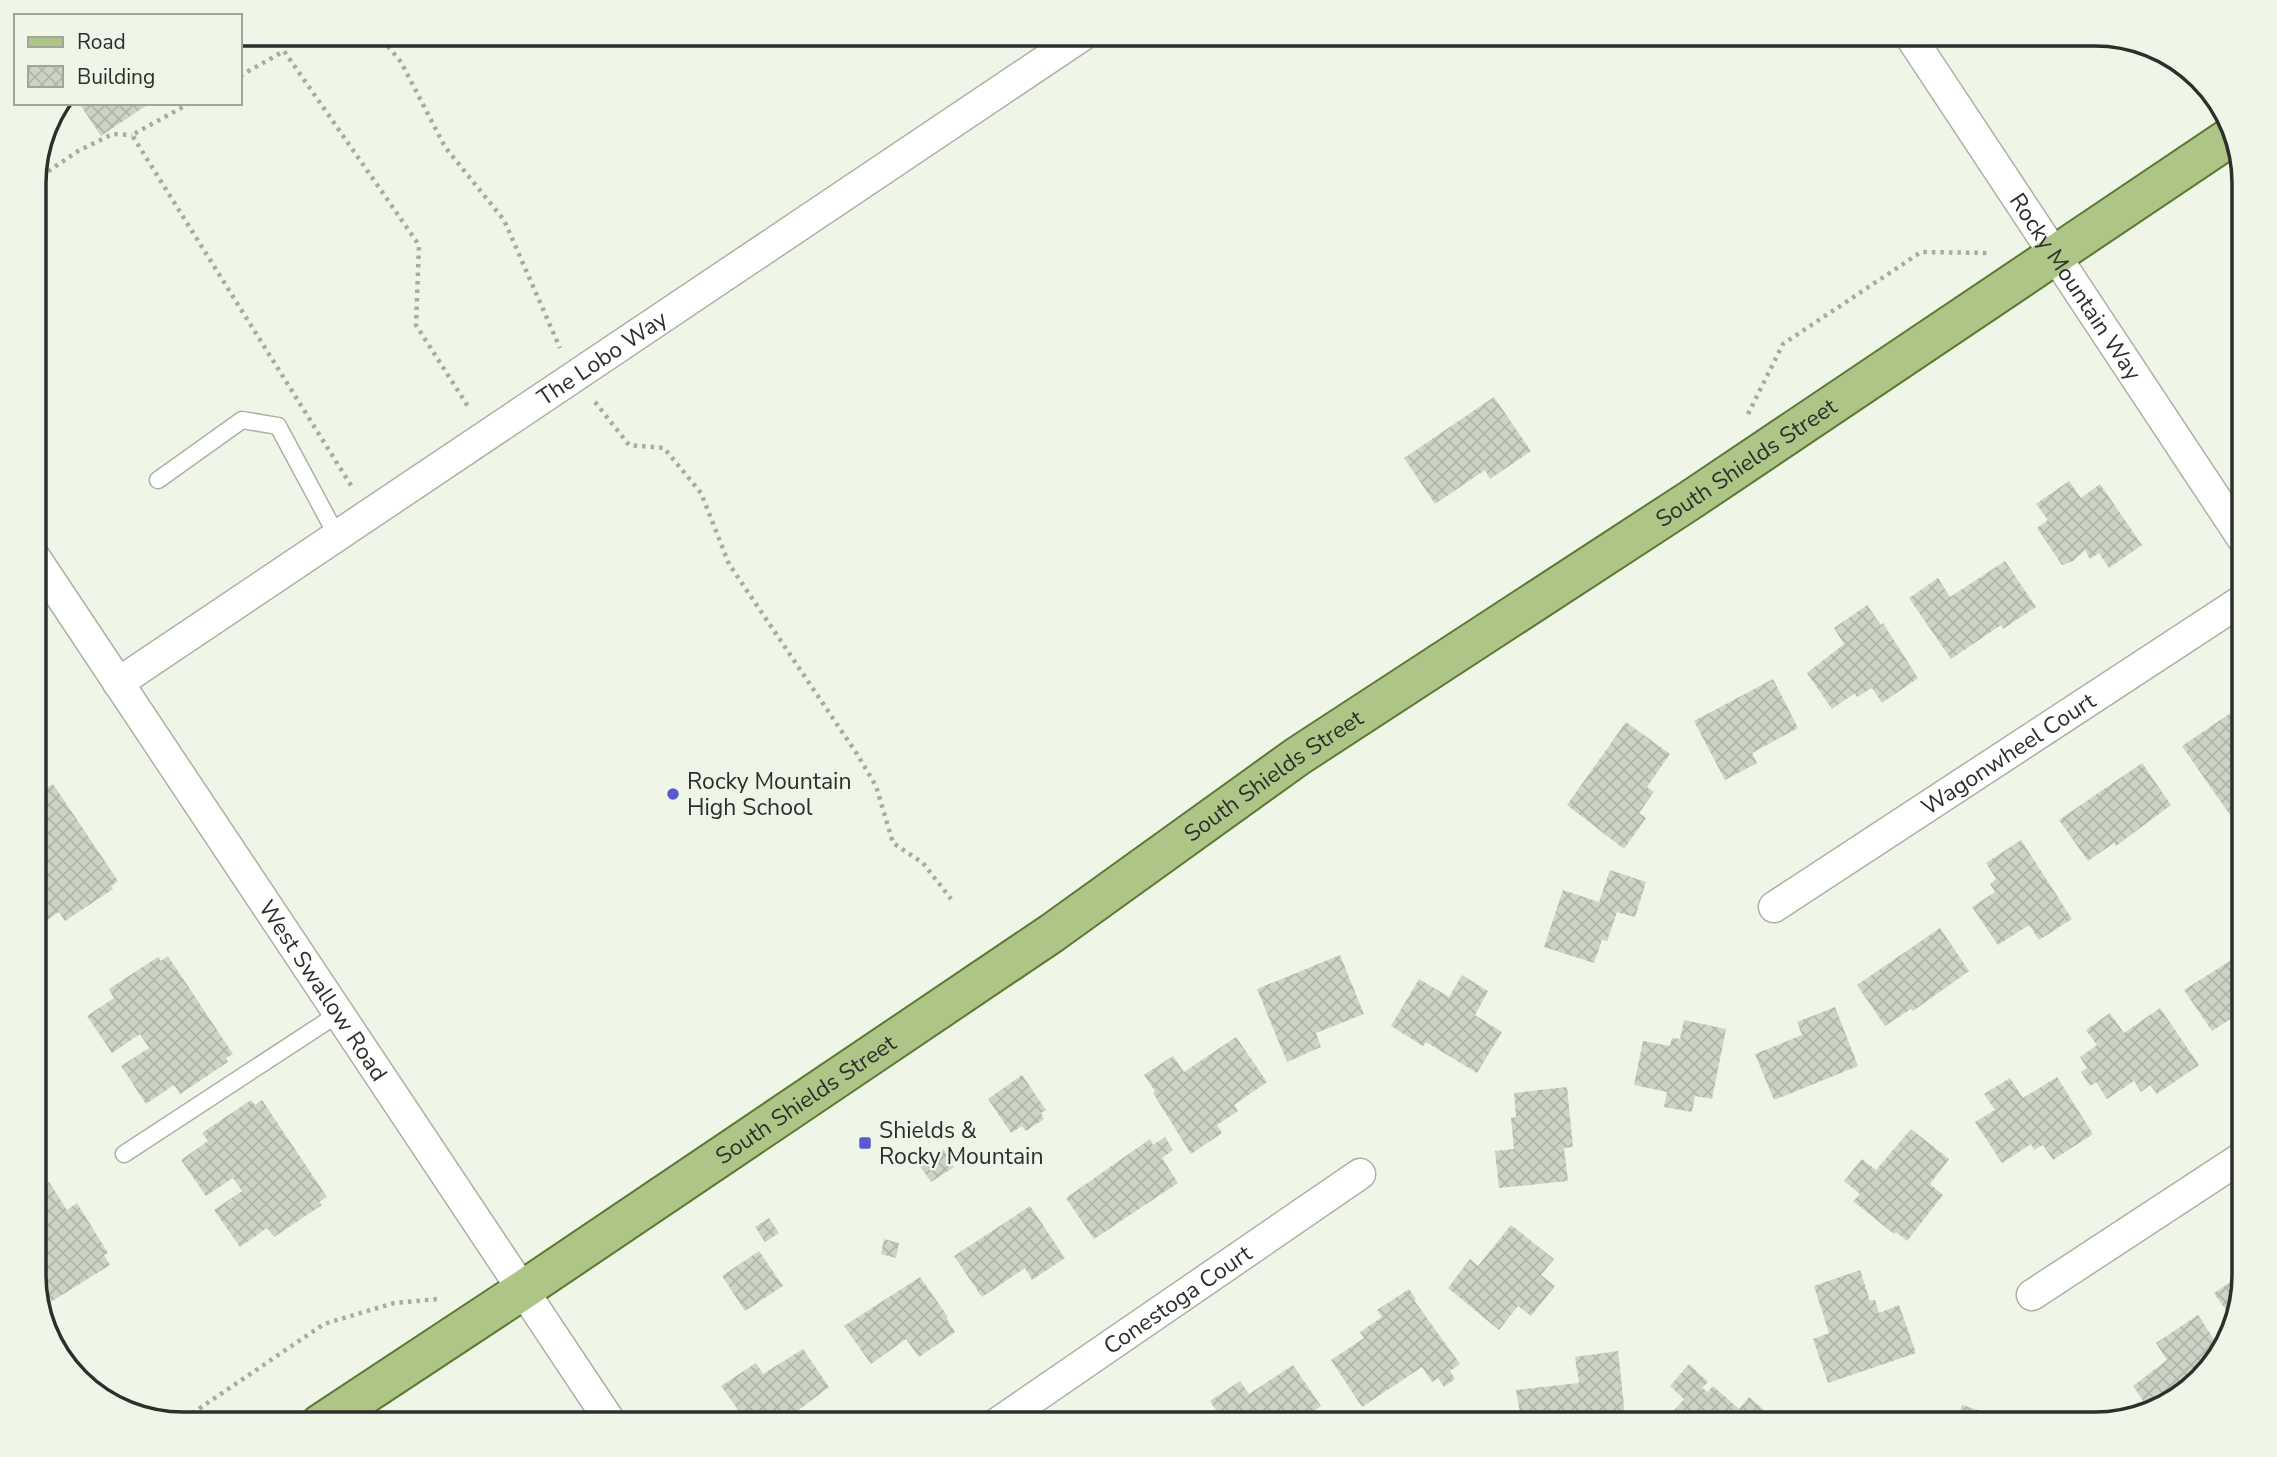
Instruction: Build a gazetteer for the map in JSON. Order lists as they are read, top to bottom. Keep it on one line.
{"streets":{"main road":["South Shields Street"],"street":["Rocky Mountain Way","The Lobo Way","Wagonwheel Court","West Swallow Road","Conestoga Court"]},"crossings":[["Rocky Mountain Way","South Shields Street"],["The Lobo Way","West Swallow Road"],["South Shields Street","West Swallow Road"]],"places":{"other":["Rocky Mountain High School"],"transit":["Shields & Rocky Mountain"]},"legend":["Road","Building"]}
